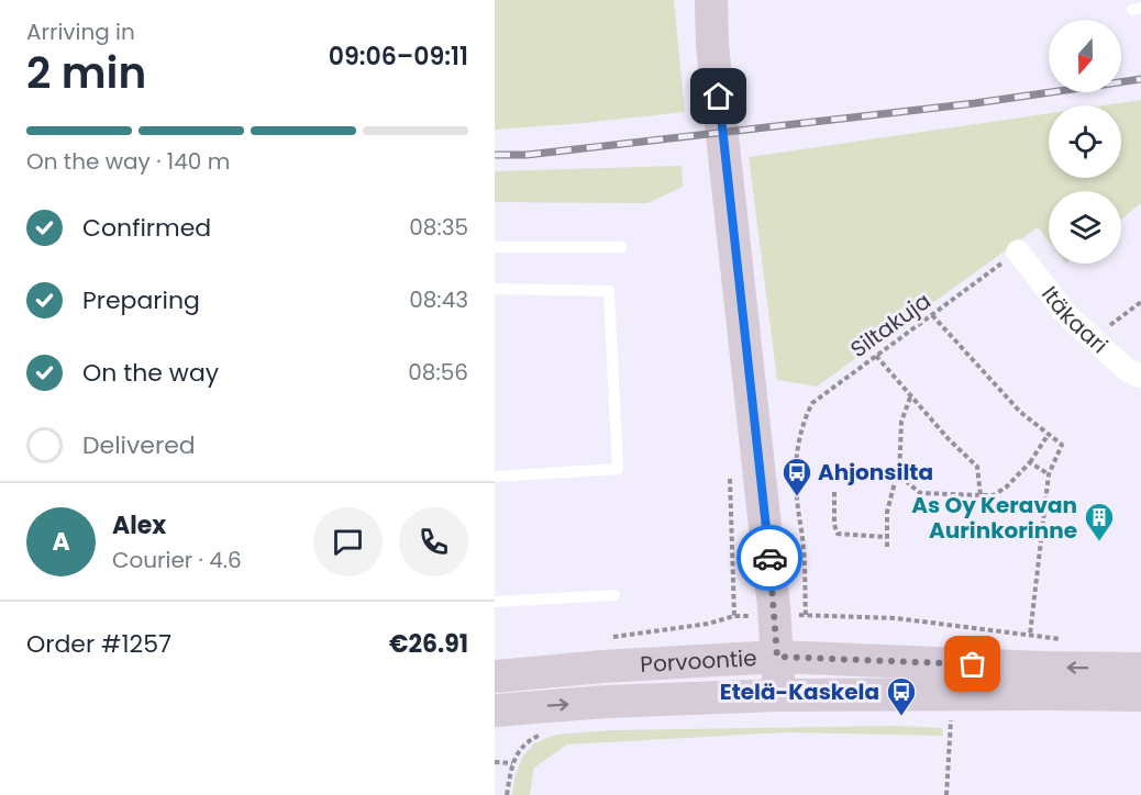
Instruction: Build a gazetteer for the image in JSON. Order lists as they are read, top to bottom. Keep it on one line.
{"streets":{"street":["Itäkaari","Porvoontie"],"path":["Siltakuja"]},"crossings":[["Itäkaari","Siltakuja"]],"places":{"bus stop":["Ahjonsilta","Etelä-Kaskela"],"building":["As Oy Keravan Aurinkorinne"]},"north":"bottom","page":{"heading":["2 min","Arriving in","09:06–09:11"],"panel":["Alex","Courier · 4.6","Order #1257","€26.91"],"bar":"On the way · 140 m","list":[["Confirmed","08:35"],["Preparing","08:43"],["On the way","08:56"],"Delivered"],"round":"A"}}
